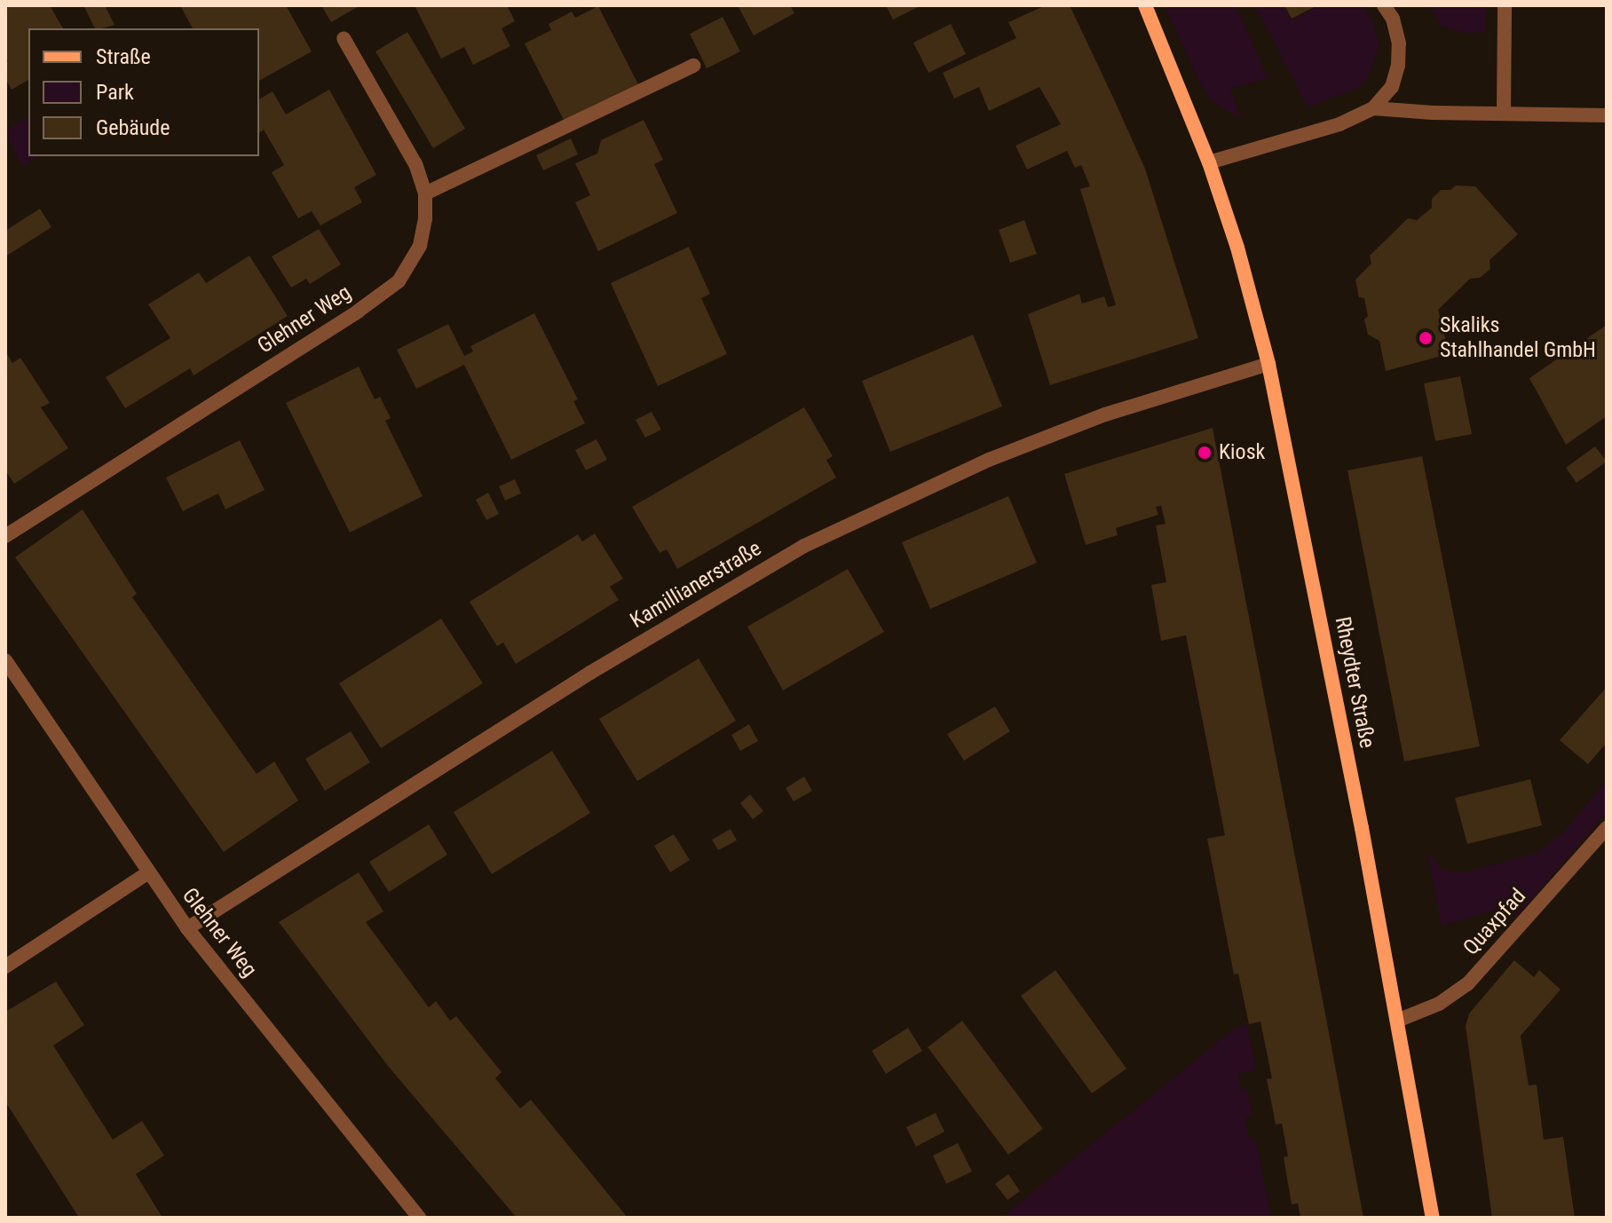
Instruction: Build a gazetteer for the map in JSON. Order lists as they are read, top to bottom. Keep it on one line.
{"streets":{"main road":["Rheydter Straße"],"street":["Glehner Weg","Kamillianerstraße","Quaxpfad"]},"crossings":[["Glehner Weg","Kamillianerstraße"],["Kamillianerstraße","Rheydter Straße"],["Rheydter Straße","Quaxpfad"]],"places":["Skaliks Stahlhandel GmbH","Kiosk"],"legend":["Straße","Park","Gebäude"]}
